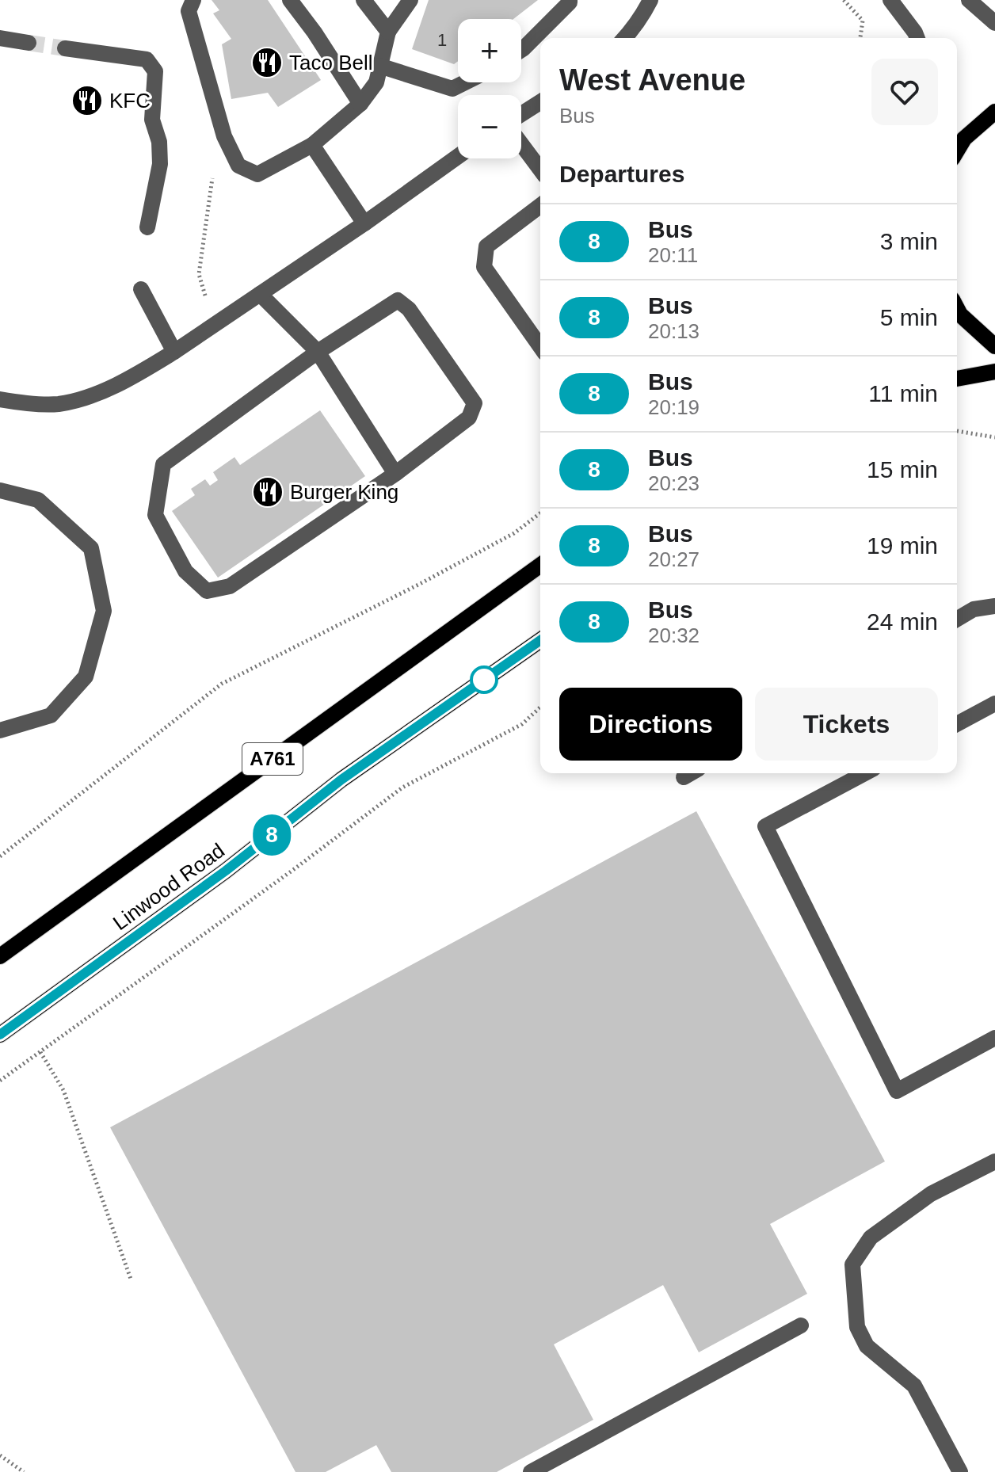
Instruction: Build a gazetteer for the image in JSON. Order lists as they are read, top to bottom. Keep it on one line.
{"streets":{"main road":["A761","Linwood Road"]},"places":{"restaurant":["Taco Bell","KFC","Burger King"]},"lines":["bus line 8"],"house_numbers":["1"],"page":{"on_map":"8","map_buttons":["+","−"],"heading":[["West Avenue","Bus"],"Departures"],"list":[{"mark":"8","name":"Bus","note":"20:11","value":"3 min"},{"mark":"8","name":"Bus","note":"20:13","value":"5 min"},{"mark":"8","name":"Bus","note":"20:19","value":"11 min"},{"mark":"8","name":"Bus","note":"20:23","value":"15 min"},{"mark":"8","name":"Bus","note":"20:27","value":"19 min"},{"mark":"8","name":"Bus","note":"20:32","value":"24 min"}],"buttons":["Directions","Tickets"]}}
